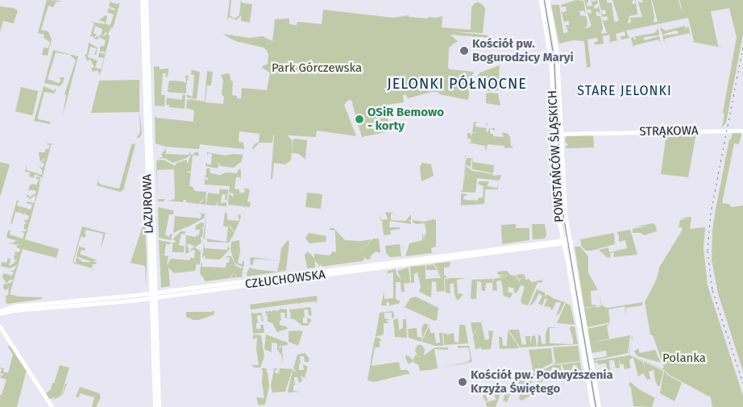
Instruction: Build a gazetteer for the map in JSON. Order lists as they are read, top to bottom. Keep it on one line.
{"streets":{"main road":["POWSTAŃCÓW ŚLĄSKICH","LAZUROWA"],"street":["STRĄKOWA","CZŁUCHOWSKA"]},"crossings":[["STRĄKOWA","POWSTAŃCÓW ŚLĄSKICH"],["POWSTAŃCÓW ŚLĄSKICH","CZŁUCHOWSKA"],["LAZUROWA","CZŁUCHOWSKA"]],"districts":["JELONKI PÓŁNOCNE","STARE JELONKI"],"parks":["Park Górczewska","Polanka"],"places":["Kościół pw. Bogurodzicy Maryi","OSiR Bemowo - korty","Kościół pw. Podwyższenia Krzyża Świętego"]}
